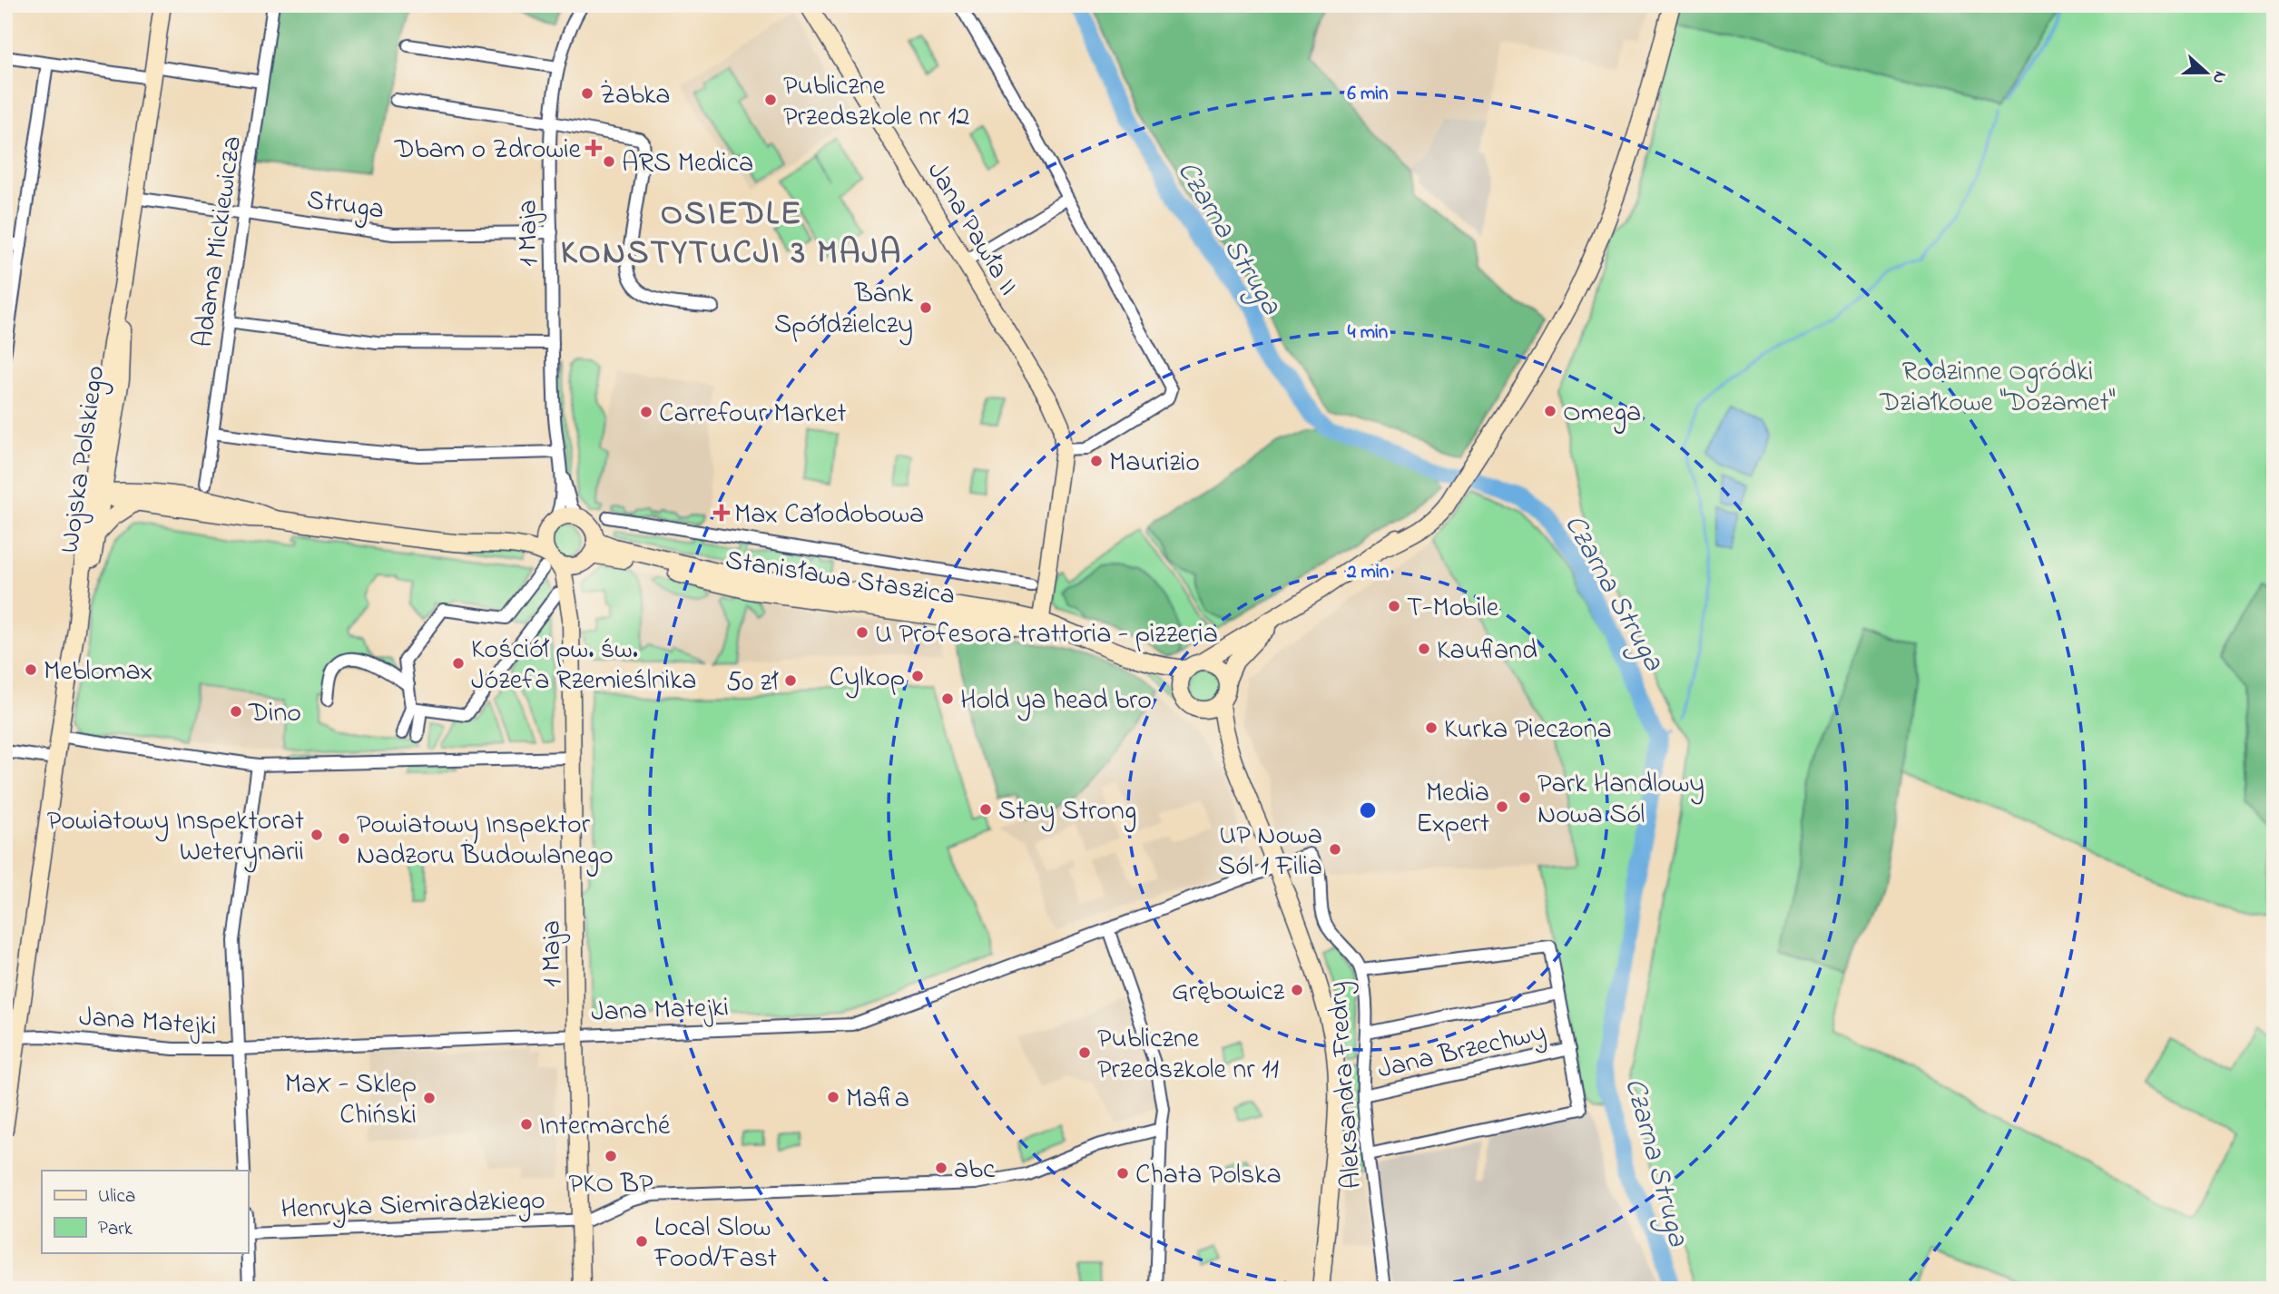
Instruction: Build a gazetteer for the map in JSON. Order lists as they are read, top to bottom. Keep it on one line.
{"streets":{"street":["Struga","Jana Pawła II","1 Maja","Adama Mickiewicza","Wojska Polskiego","Stanisława Staszica","Jana Matejki","Jana Brzechwy","Aleksandra Fredry","Henryka Siemiradzkiego"]},"crossings":[["Struga","1 Maja"],["Struga","Adama Mickiewicza"],["Struga","Wojska Polskiego"],["Jana Pawła II","Stanisława Staszica"],["1 Maja","Stanisława Staszica"],["1 Maja","Jana Matejki"],["1 Maja","Henryka Siemiradzkiego"],["Wojska Polskiego","Jana Matejki"],["Jana Matejki","Aleksandra Fredry"],["Jana Brzechwy","Aleksandra Fredry"]],"districts":["OSIEDLE KONSTYTUCJI 3 MAJA"],"water":["Czarna Struga"],"parks":["Rodzinne Ogródki Działkowe \"Dozamet\""],"places":{"other":["Żabka","Publiczne Przedszkole nr 12","ARS Medica","Bank Spółdzielczy","Omega","Carrefour Market","Maurizio","T-Mobile","U Profesora trattoria - pizzeria","Kaufland","Kościół pw. św. Józefa Rzemieślnika","Meblomax","Cylkop","50 zł","Hold ya head bro","Dino","Kurka Pieczona","Park Handlowy Nowa Sól","Media Expert","Stay Strong","Powiatowy Inspektorat Weterynarii","Powiatowy Inspektor Nadzoru Budowlanego","UP Nowa Sól 1 Filia","Grębowicz","Publiczne Przedszkole nr 11","Mafia","MaX - Sklep Chiński","Intermarché","PKO BP","abc","Chata Polska","Local Slow Food/Fast"],"health":["Dbam o Zdrowie","Max Całodobowa"]},"legend":["Ulica","Park"],"north":"right","rings":["6 min","4 min","2 min"]}
